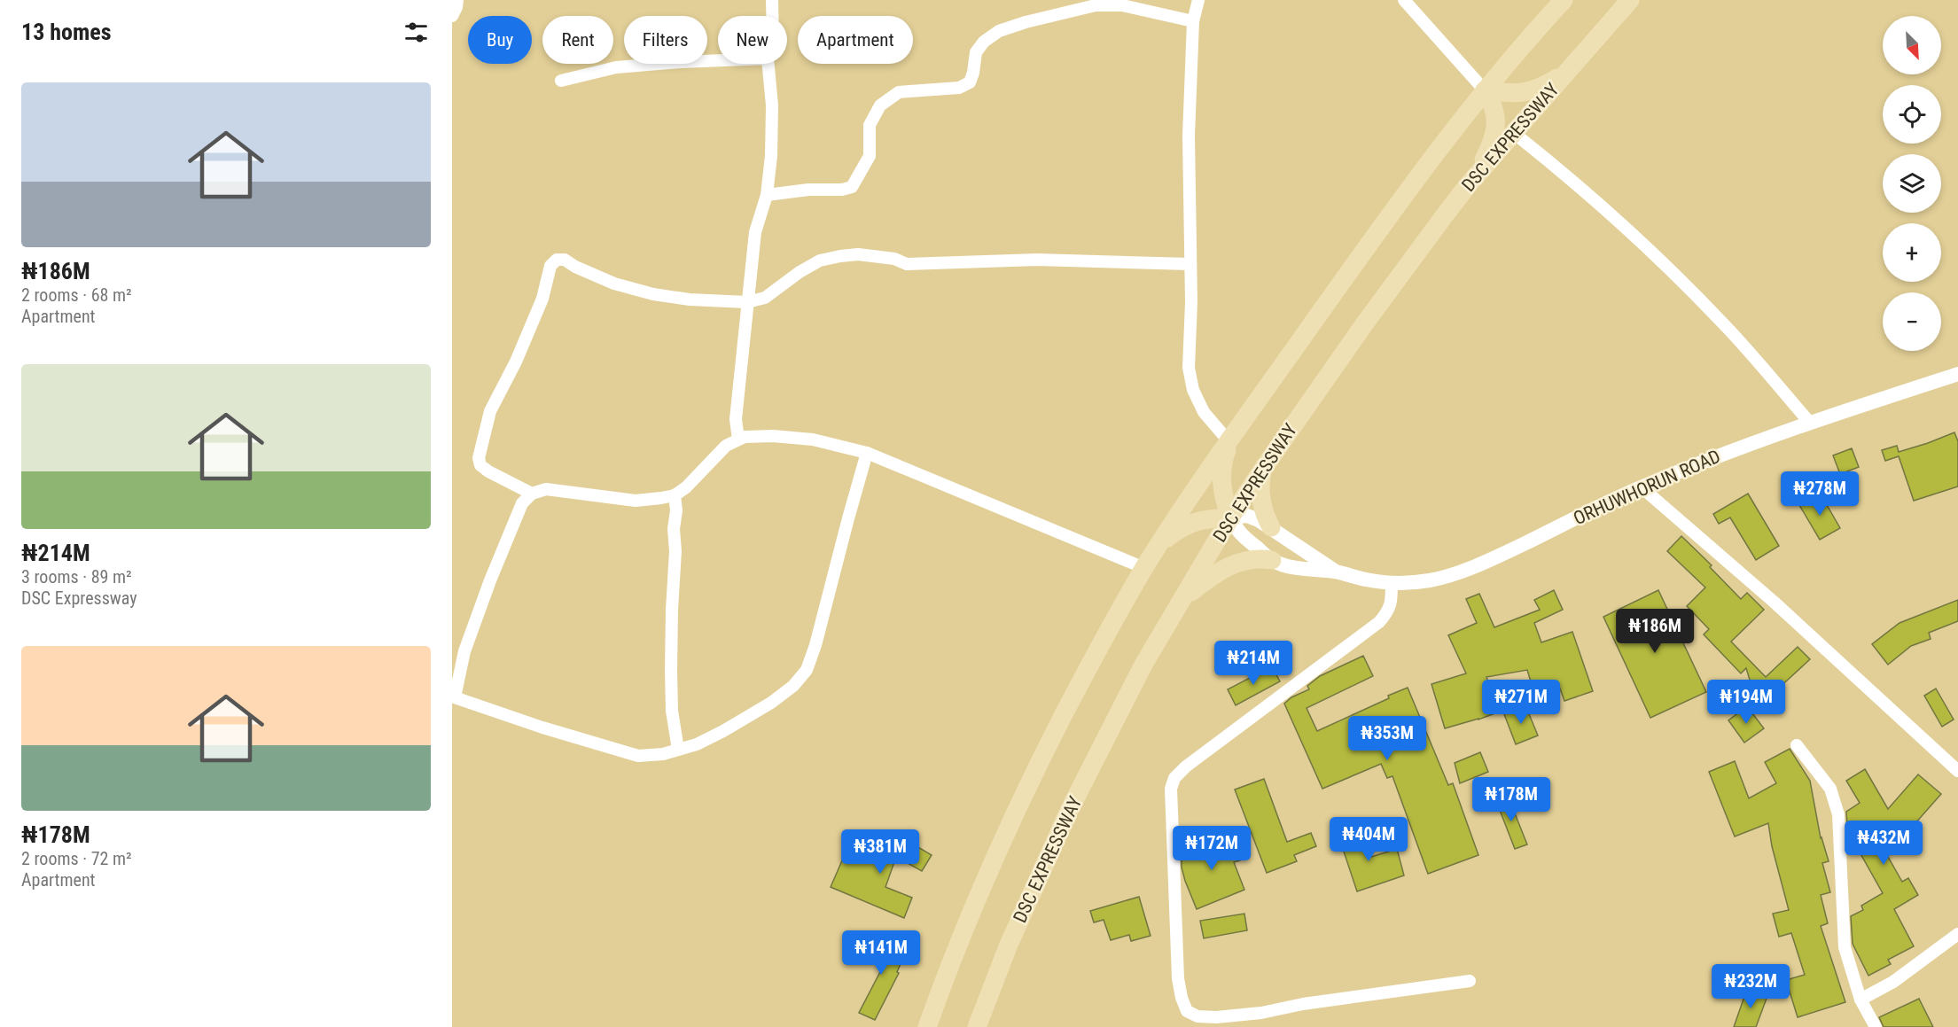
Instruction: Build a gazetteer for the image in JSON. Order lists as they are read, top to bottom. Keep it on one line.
{"streets":{"main road":["DSC EXPRESSWAY"],"street":["ORHUWHORUN ROAD"]},"north":"bottom right","page":{"heading":"13 homes","map_buttons":["+","−"],"chip":["Buy","Rent","Filters","New","Apartment"],"list":[{"name":"₦186M","note":"2 rooms · 68 m² · Apartment"},{"name":"₦214M","note":"3 rooms · 89 m² · DSC Expressway"},{"name":"₦178M","note":"2 rooms · 72 m² · Apartment"}],"price":["₦278M","₦186M","₦214M","₦271M","₦194M","₦353M","₦178M","₦404M","₦432M","₦172M","₦381M","₦141M","₦232M"]}}
